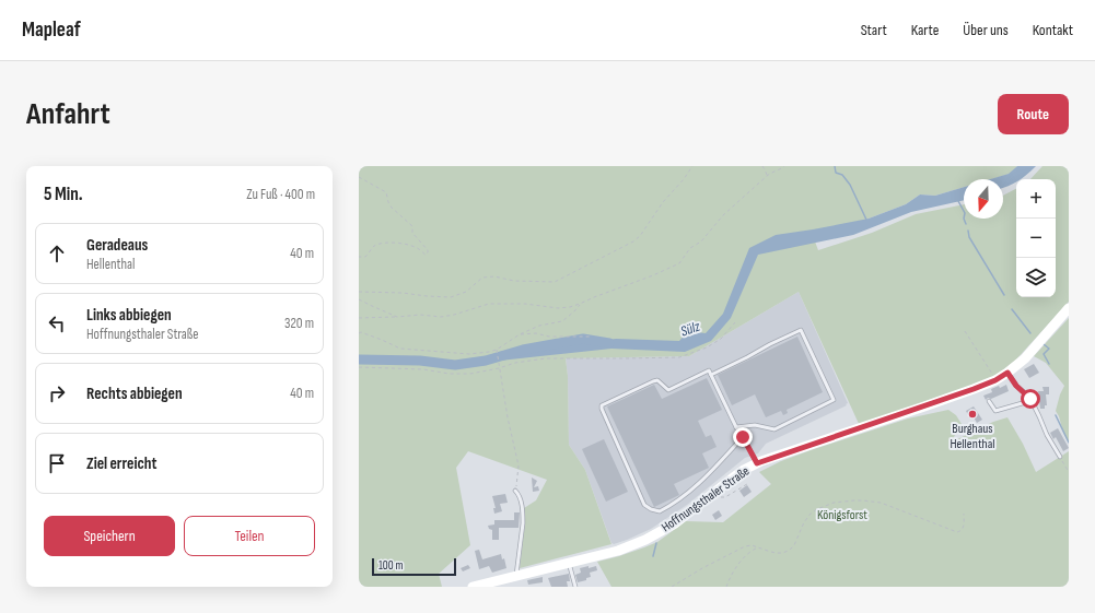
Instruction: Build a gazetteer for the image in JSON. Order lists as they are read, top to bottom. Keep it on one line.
{"streets":{"main road":["Hoffnungsthaler Straße"]},"water":["Sülz"],"parks":["Königsforst"],"places":["Burghaus Hellenthal"],"scale_bar":"100 m","north":"bottom","page":{"header":"Mapleaf","nav":["Start","Karte","Über uns","Kontakt"],"buttons":["Route",["Speichern","Teilen"]],"title":"Anfahrt","heading":["5 Min.","Zu Fuß · 400 m"],"map_buttons":["+","−"],"list":[["Geradeaus","Hellenthal","40 m"],["Links abbiegen","Hoffnungsthaler Straße","320 m"],["Rechts abbiegen","40 m"],"Ziel erreicht"],"scale":"100 m"}}
